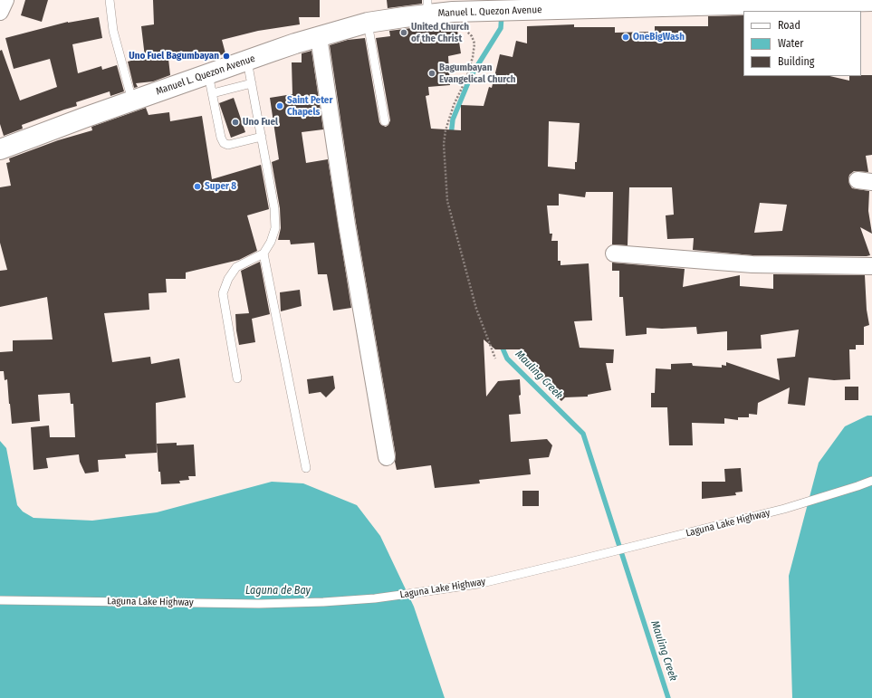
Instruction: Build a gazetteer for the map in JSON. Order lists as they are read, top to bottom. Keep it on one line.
{"streets":{"main road":["Manuel L. Quezon Avenue"],"lane":["Laguna Lake Highway"]},"water":["Mauling Creek","Laguna de Bay"],"places":["United Church of the Christ","OneBigWash","Uno Fuel Bagumbayan","Bagumbayan Evangelical Church","Saint Peter Chapels","Uno Fuel","Super 8"],"legend":["Road","Water","Building"]}
